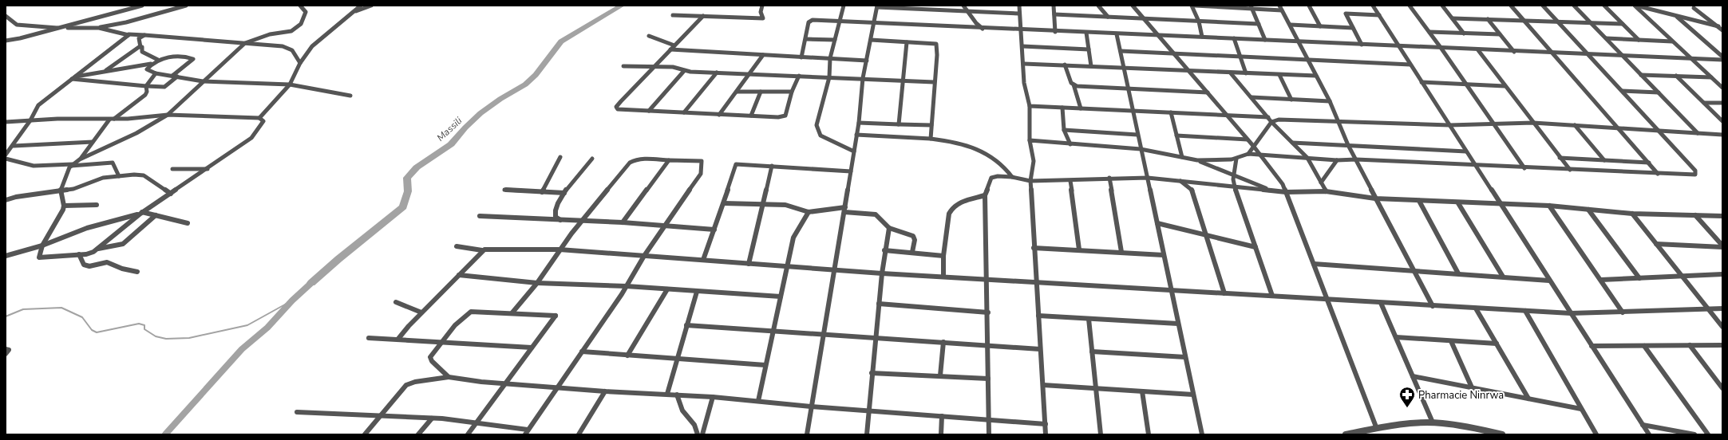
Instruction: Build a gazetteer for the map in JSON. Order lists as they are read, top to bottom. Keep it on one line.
{"water":["Massili"],"places":{"pharmacy":["Pharmacie Ninrwa"]}}
